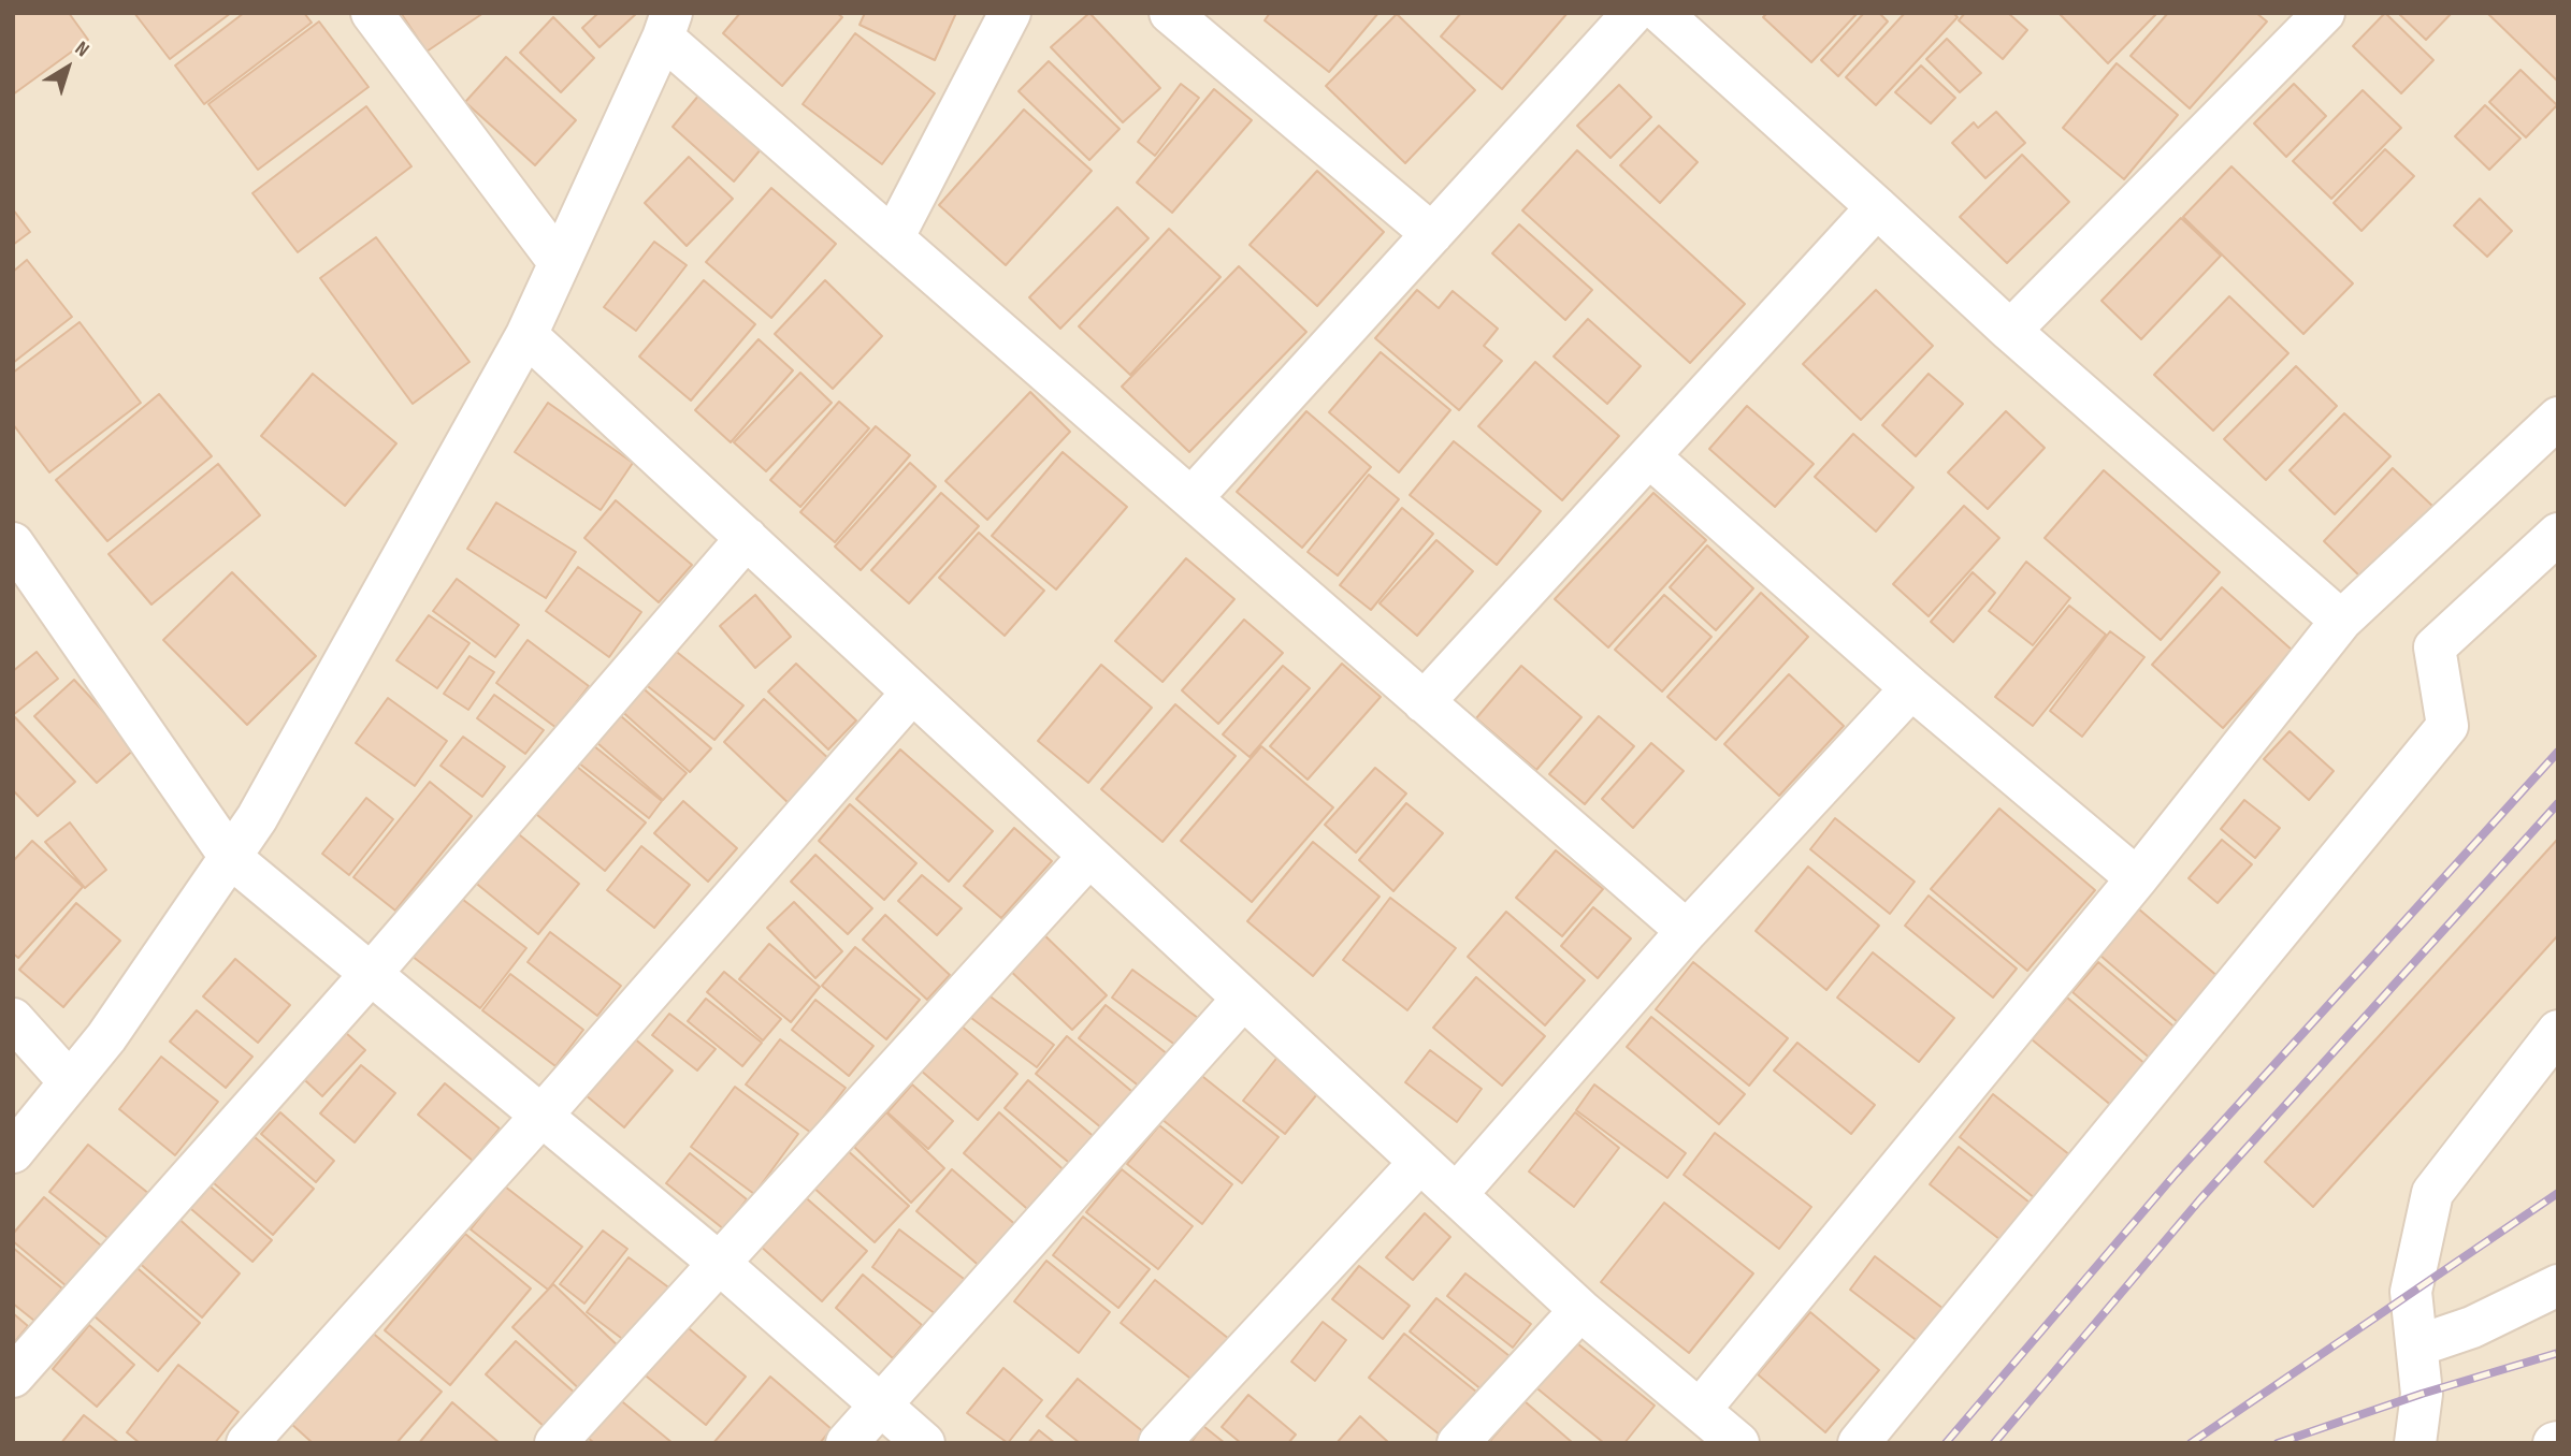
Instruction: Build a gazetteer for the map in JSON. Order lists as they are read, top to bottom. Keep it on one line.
{"north":"top right"}
